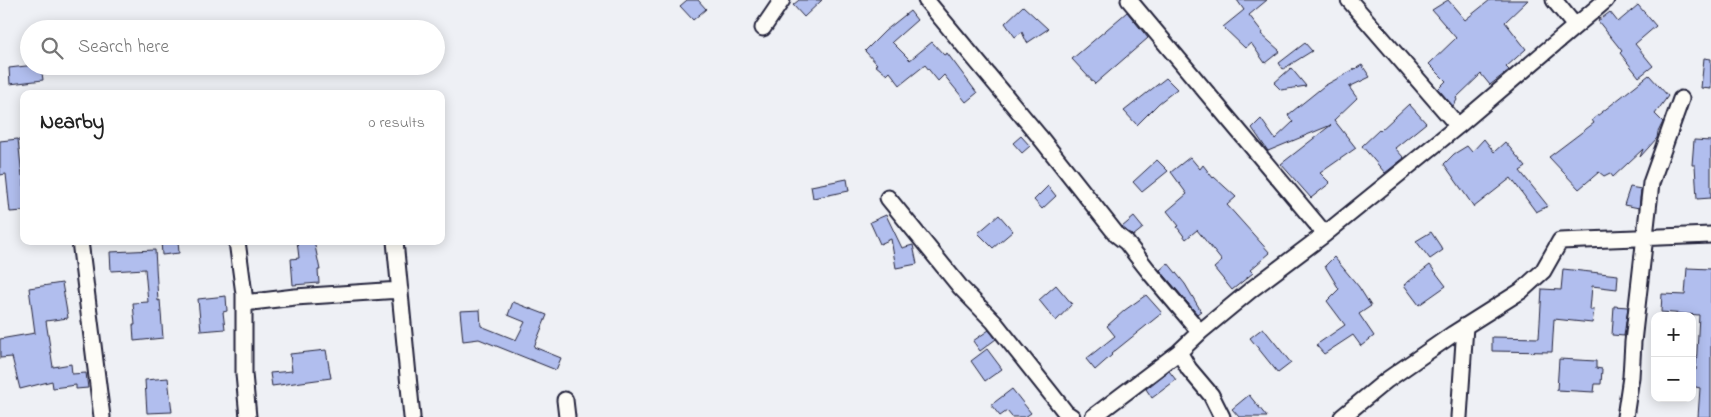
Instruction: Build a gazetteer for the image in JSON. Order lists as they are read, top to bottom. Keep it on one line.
{"page":{"search":"Search here","heading":["Nearby","0 results"],"map_buttons":["+","−"]}}
